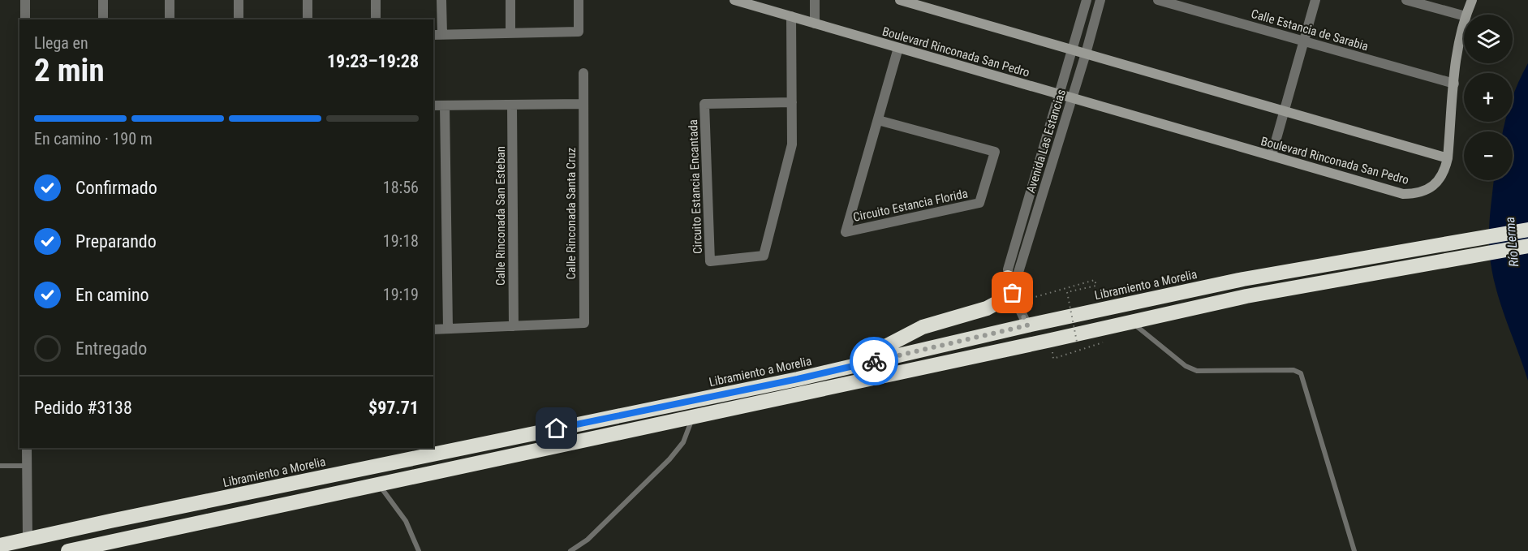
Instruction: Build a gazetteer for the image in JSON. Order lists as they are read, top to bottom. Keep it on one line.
{"streets":{"highway":["Libramiento a Morelia"],"street":["Calle Estancia de Sarabia","Boulevard Rinconada San Pedro","Avenida Las Estancias","Circuito Estancia Encantada","Circuito Estancia Florida","Calle Rinconada Santa Cruz","Calle Rinconada San Esteban"]},"crossings":[["Calle Estancia de Sarabia","Boulevard Rinconada San Pedro"],["Boulevard Rinconada San Pedro","Avenida Las Estancias"],["Boulevard Rinconada San Pedro","Circuito Estancia Encantada"],["Boulevard Rinconada San Pedro","Circuito Estancia Florida"],["Calle Rinconada Santa Cruz","Calle Rinconada San Esteban"]],"water":["Río Lerma"],"page":{"map_buttons":["+","−"],"heading":["2 min","Llega en","19:23–19:28"],"panel":["Pedido #3138","$97.71"],"bar":"En camino · 190 m","list":[["Confirmado","18:56"],["Preparando","19:18"],["En camino","19:19"],"Entregado"]}}
